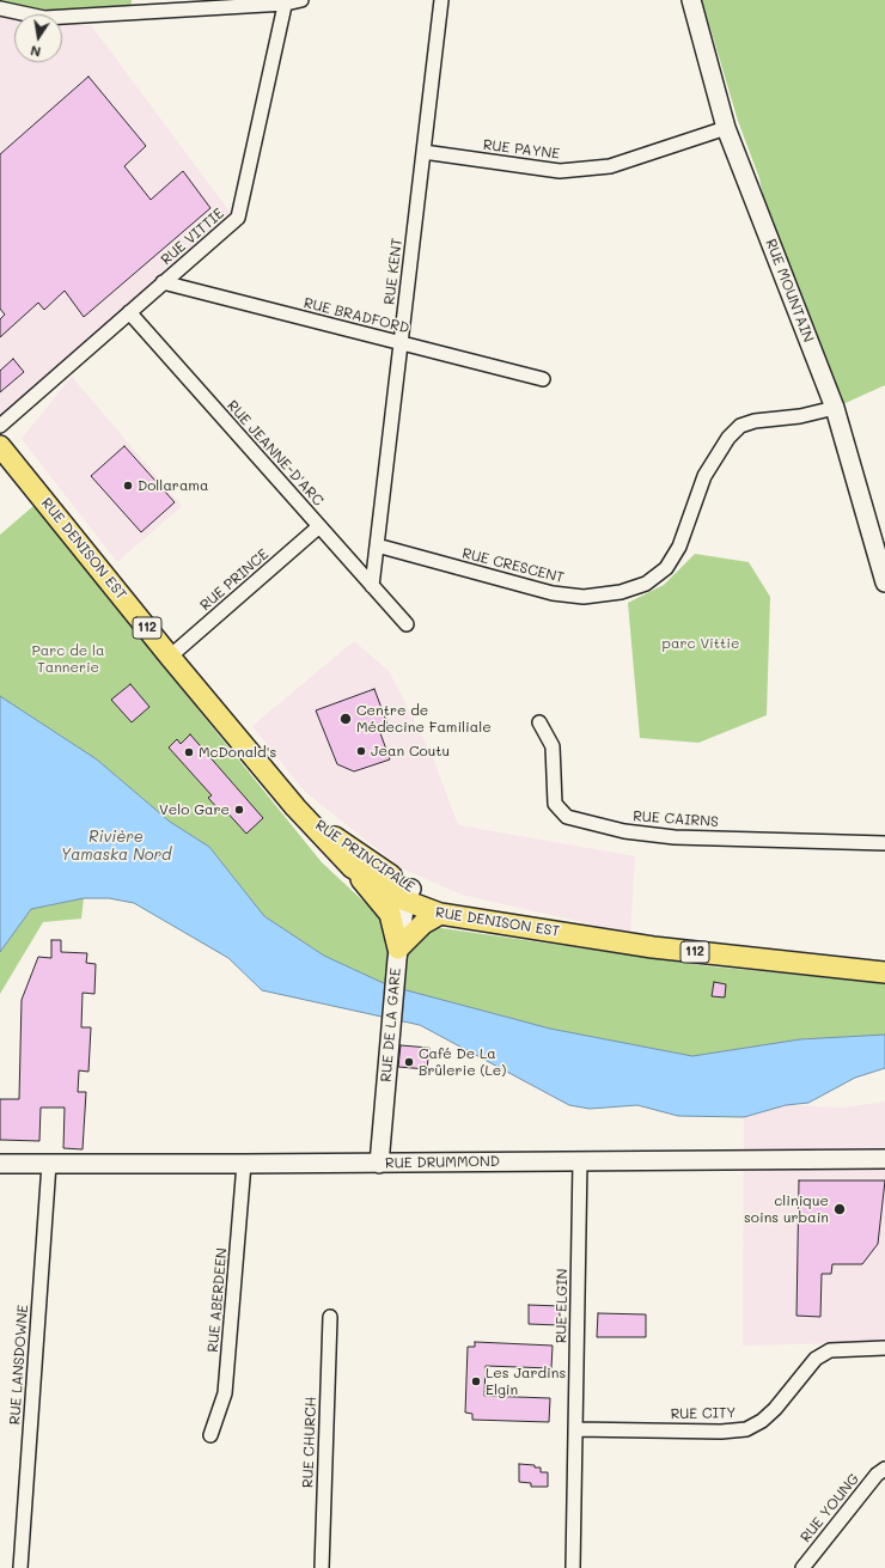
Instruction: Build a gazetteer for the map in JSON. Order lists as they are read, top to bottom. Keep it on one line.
{"streets":{"main road":["RUE DENISON EST","112","RUE PRINCIPALE"],"street":["RUE PAYNE","RUE VITTIE","RUE KENT","RUE MOUNTAIN","RUE BRADFORD","RUE JEANNE-D'ARC","RUE CRESCENT","RUE PRINCE","RUE CAIRNS","RUE DE LA GARE","RUE DRUMMOND","RUE ABERDEEN","RUE ELGIN","RUE LANSDOWNE","RUE CITY","RUE CHURCH","RUE YOUNG"]},"crossings":[["RUE PAYNE","RUE KENT"],["RUE PAYNE","RUE MOUNTAIN"],["RUE VITTIE","RUE BRADFORD"],["RUE VITTIE","RUE JEANNE-D'ARC"],["RUE KENT","RUE BRADFORD"],["RUE KENT","RUE CRESCENT"],["RUE MOUNTAIN","RUE CRESCENT"],["RUE JEANNE-D'ARC","RUE PRINCE"],["RUE DENISON EST","RUE PRINCE"],["RUE DENISON EST","RUE PRINCIPALE"],["RUE DENISON EST","RUE DE LA GARE"],["RUE PRINCIPALE","RUE DE LA GARE"],["RUE DE LA GARE","RUE DRUMMOND"],["RUE DRUMMOND","RUE ABERDEEN"],["RUE DRUMMOND","RUE ELGIN"],["RUE DRUMMOND","RUE LANSDOWNE"],["RUE ELGIN","RUE CITY"]],"water":["Rivière Yamaska Nord"],"parks":["parc Vittie","Parc de la Tannerie"],"places":["Dollarama","Centre de Médecine Familiale","Jean Coutu","McDonald's","Velo Gare","Café De La Brûlerie (Le)","clinique soins urbain","Les Jardins Elgin"],"north":"bottom"}
